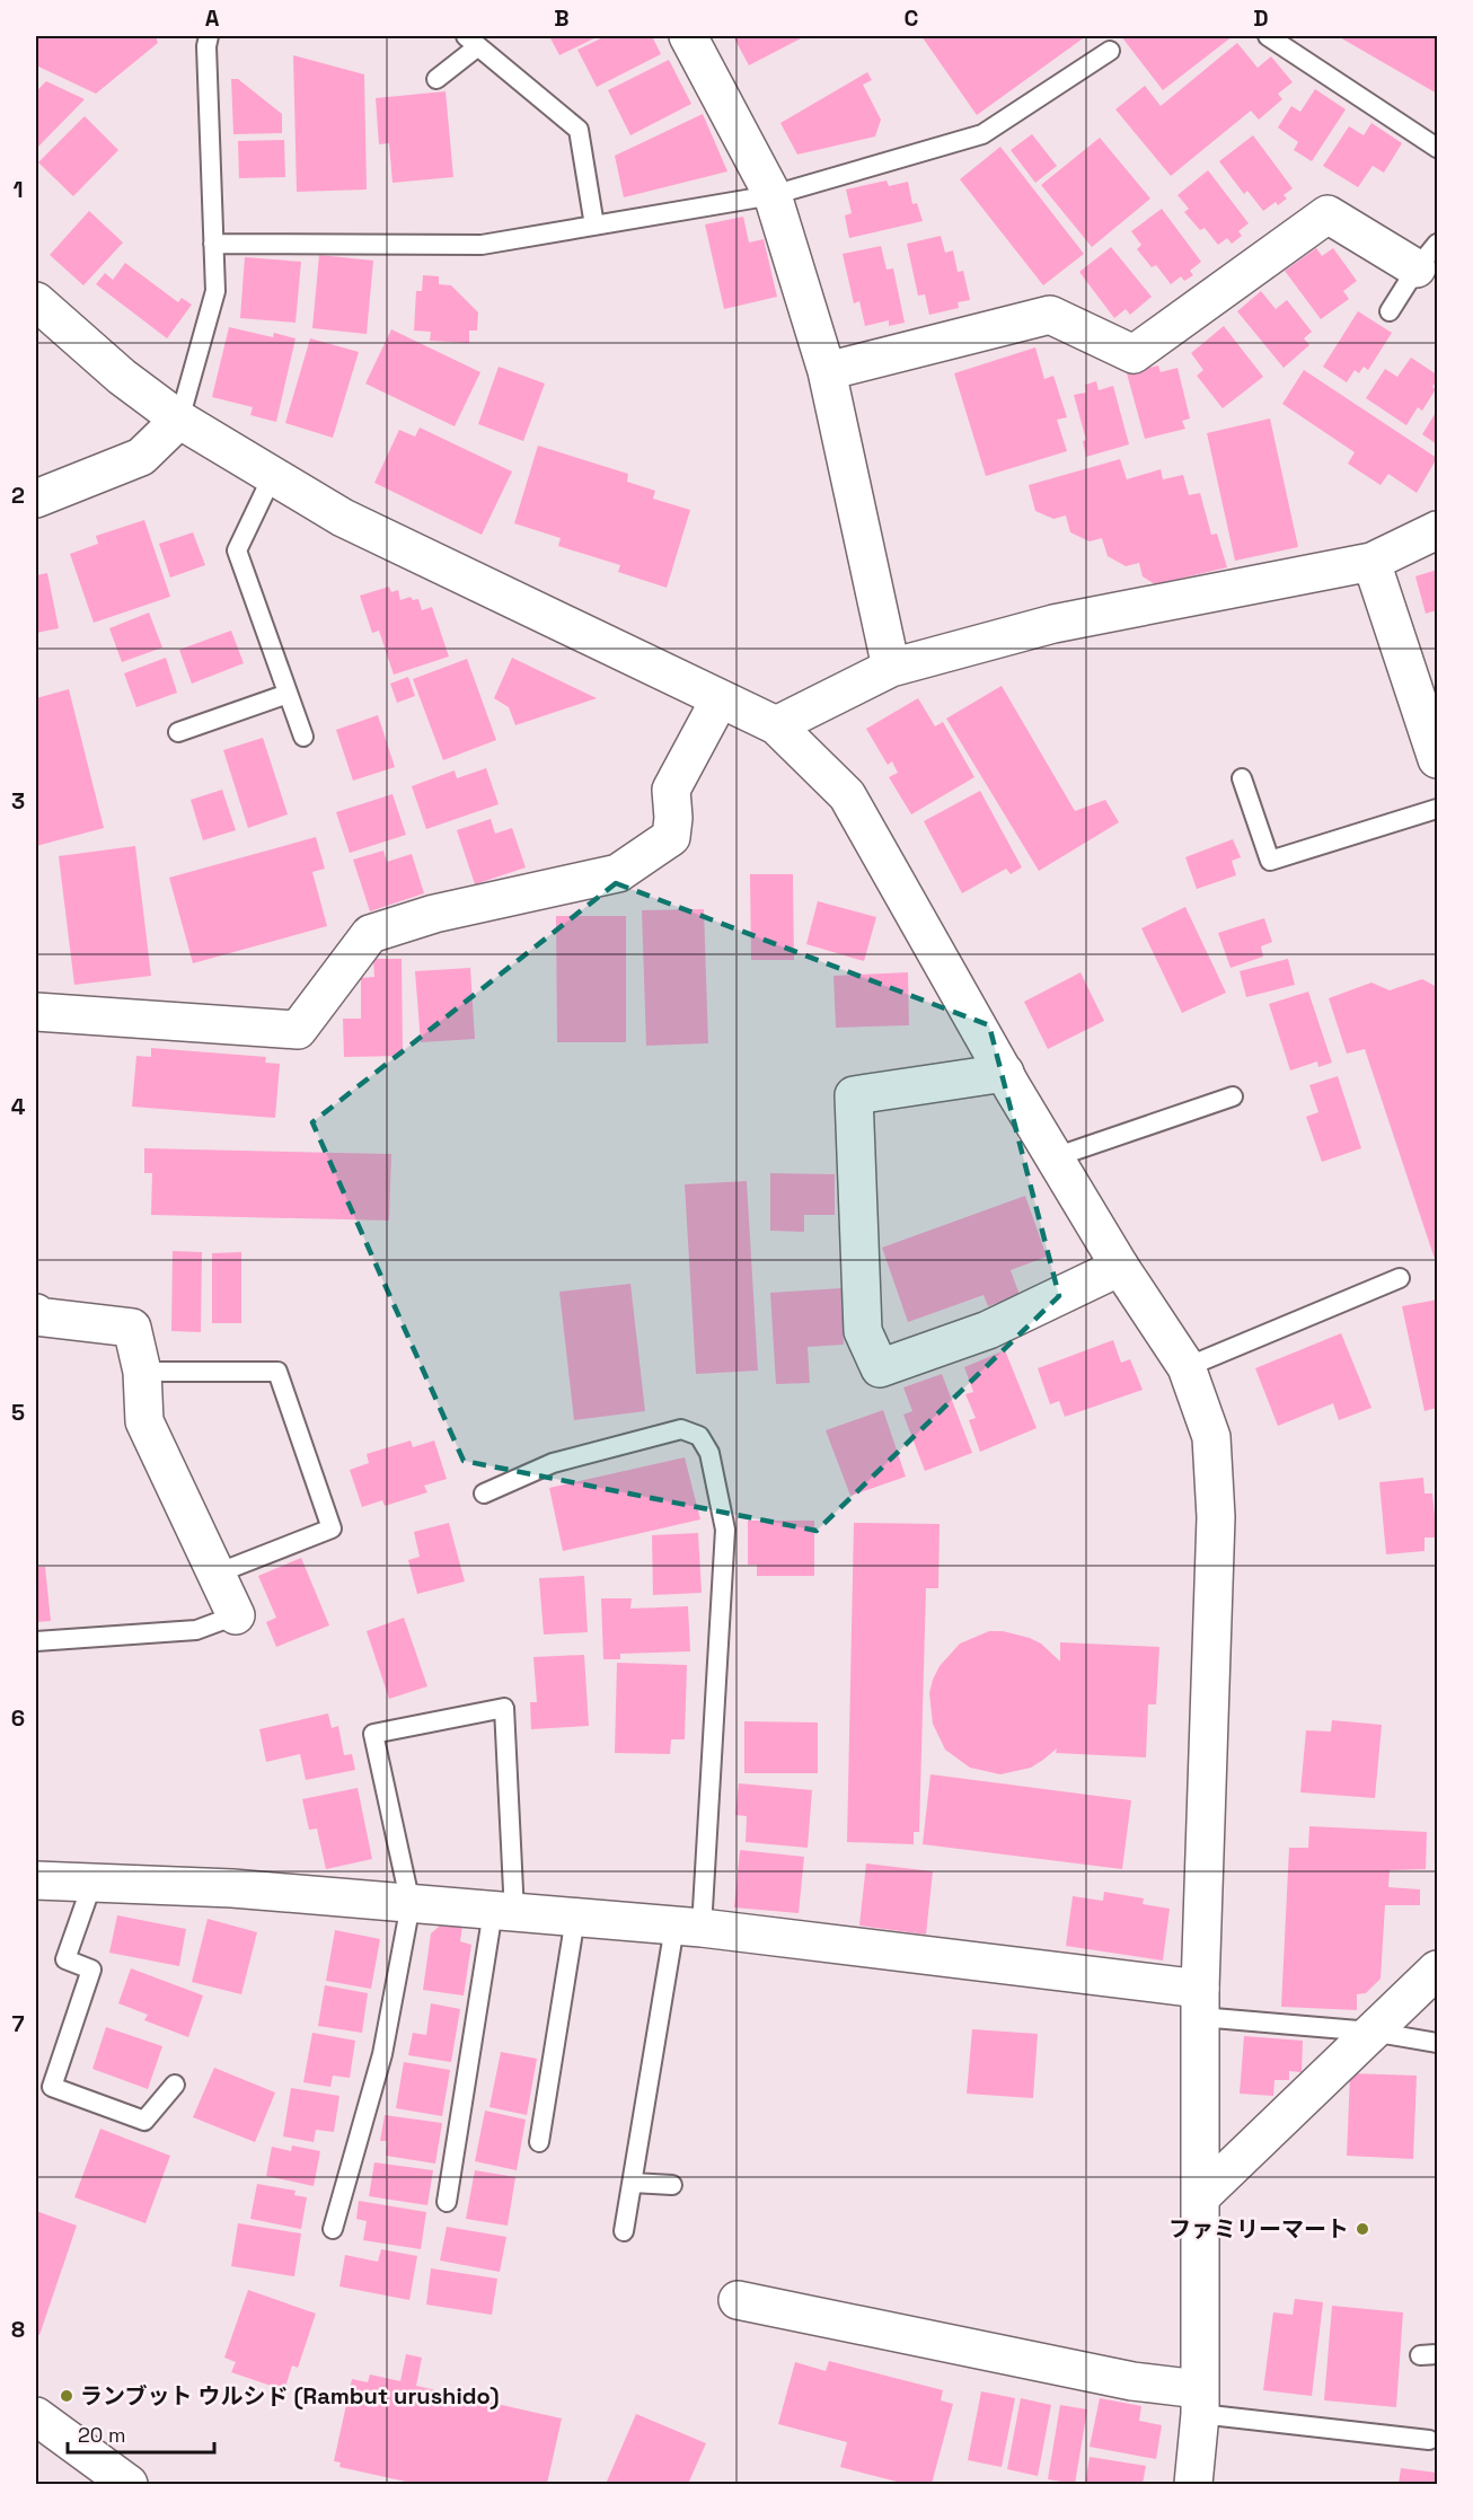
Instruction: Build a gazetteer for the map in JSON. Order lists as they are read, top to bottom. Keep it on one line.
{"places":["ファミリーマート","ランブット ウルシド (Rambut urushido)"],"scale_bar":"20 m","grid":{"columns":["A","B","C","D"],"rows":["1","2","3","4","5","6","7","8"]}}
